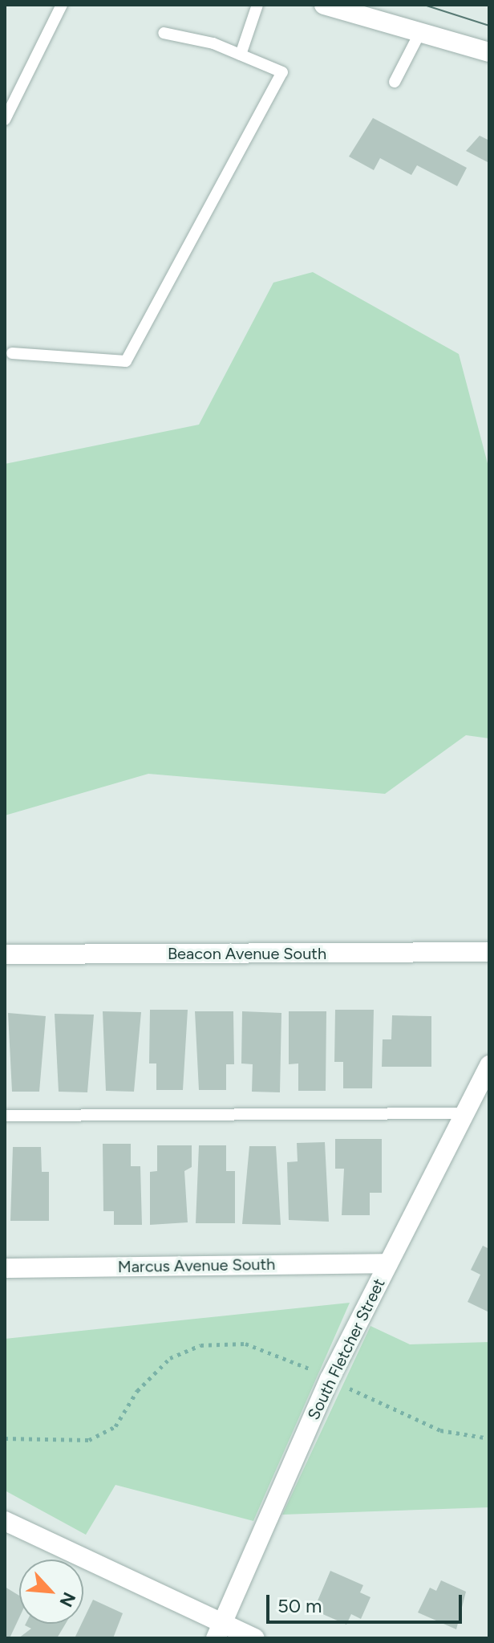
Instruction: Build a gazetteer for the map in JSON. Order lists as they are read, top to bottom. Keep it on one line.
{"streets":{"street":["Beacon Avenue South","Marcus Avenue South","South Fletcher Street"]},"crossings":[["Marcus Avenue South","South Fletcher Street"]],"scale_bar":"50 m","north":"bottom right"}
